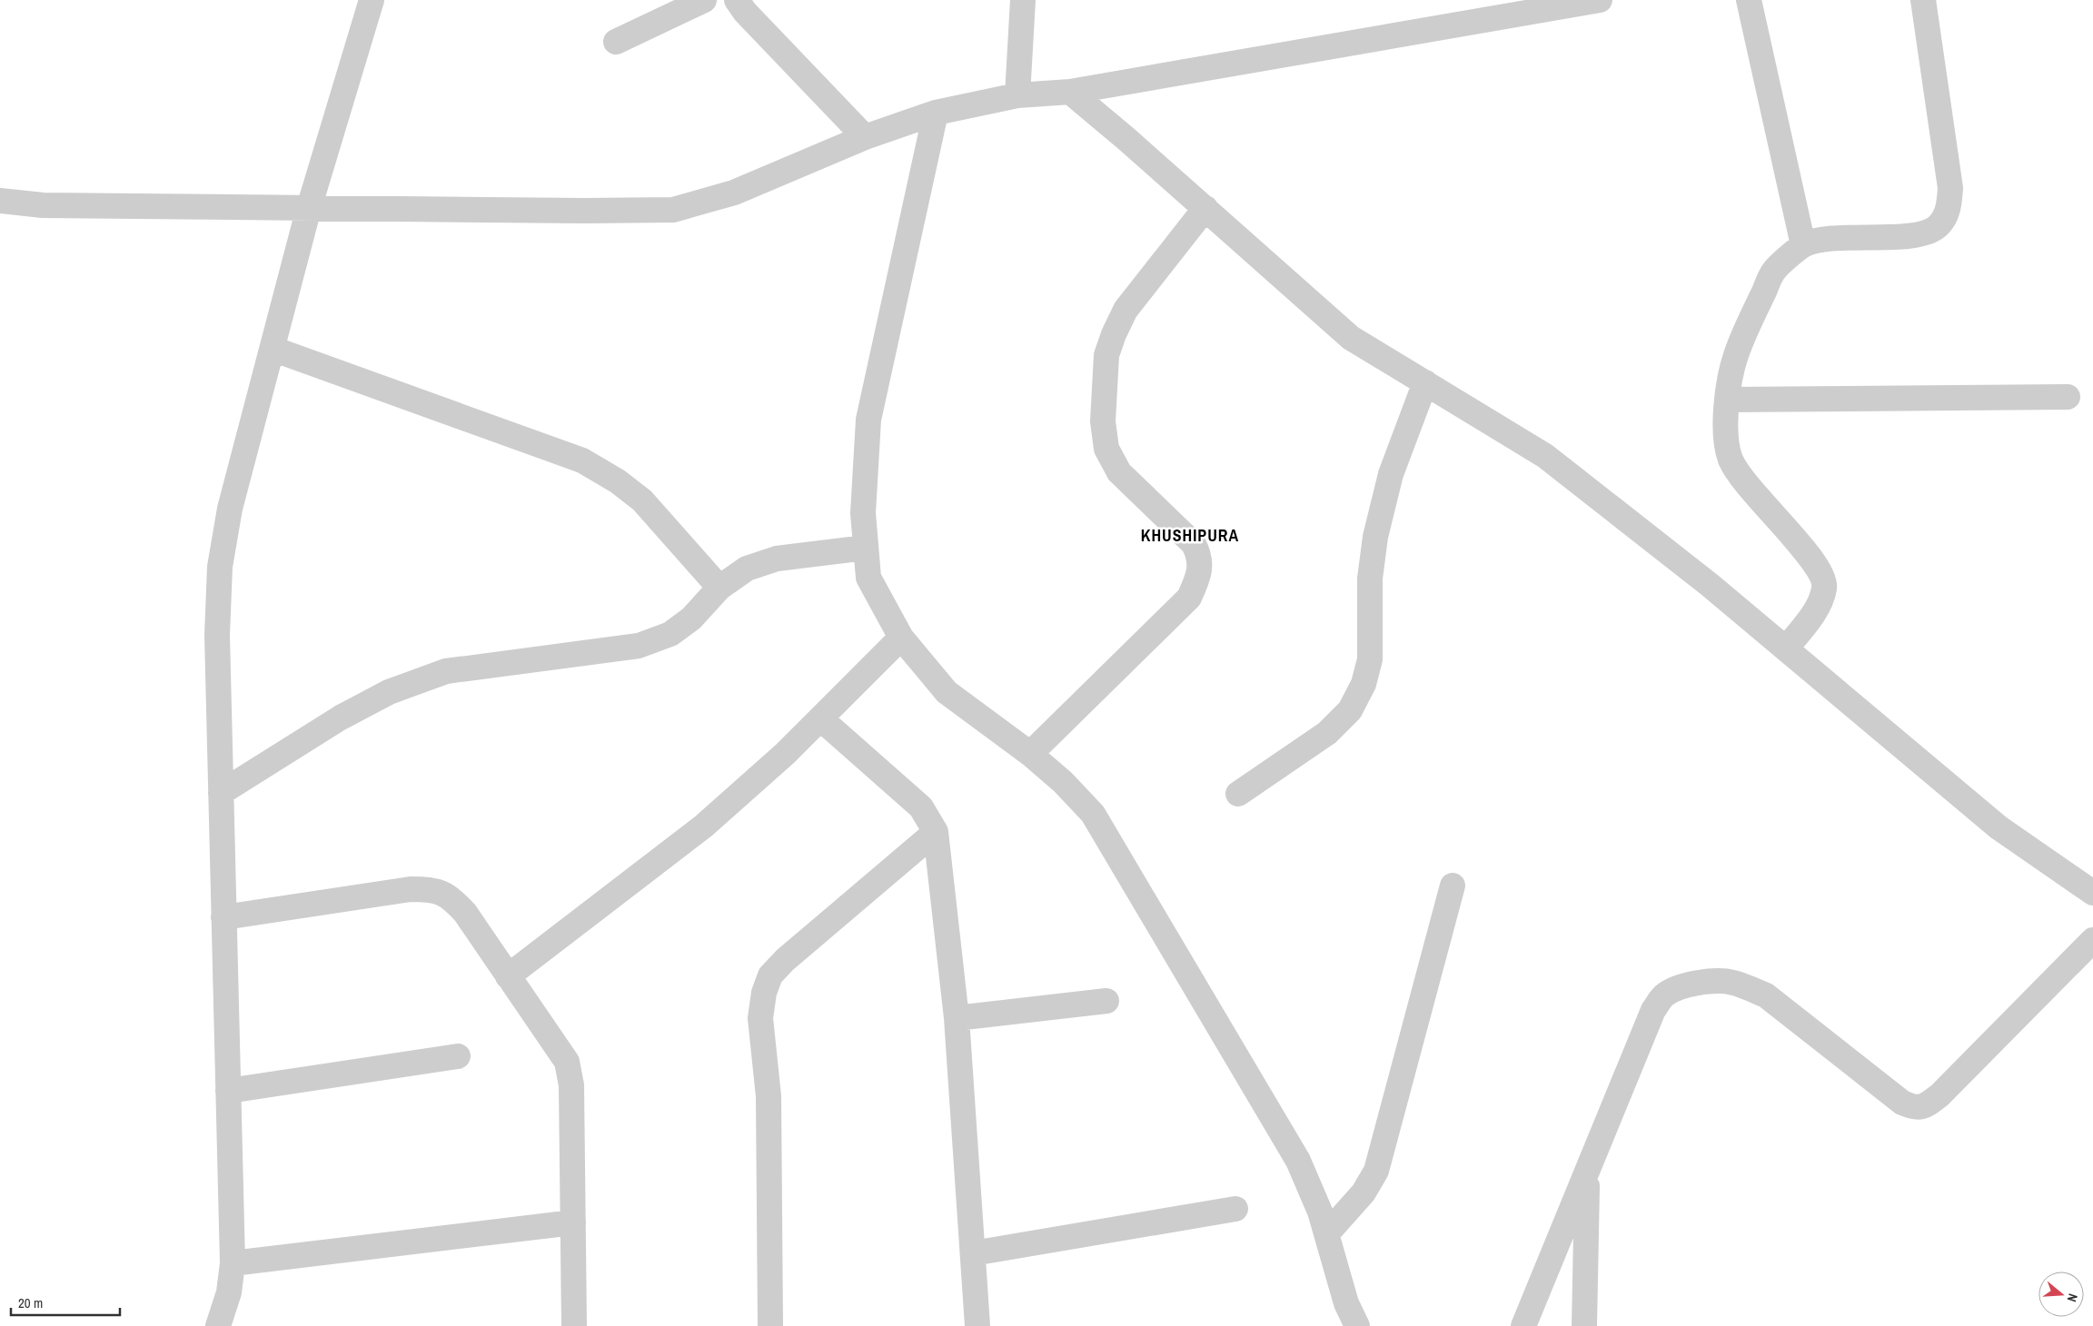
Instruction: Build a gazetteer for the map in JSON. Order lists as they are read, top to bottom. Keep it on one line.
{"districts":["KHUSHIPURA"],"scale_bar":"20 m","north":"right"}
